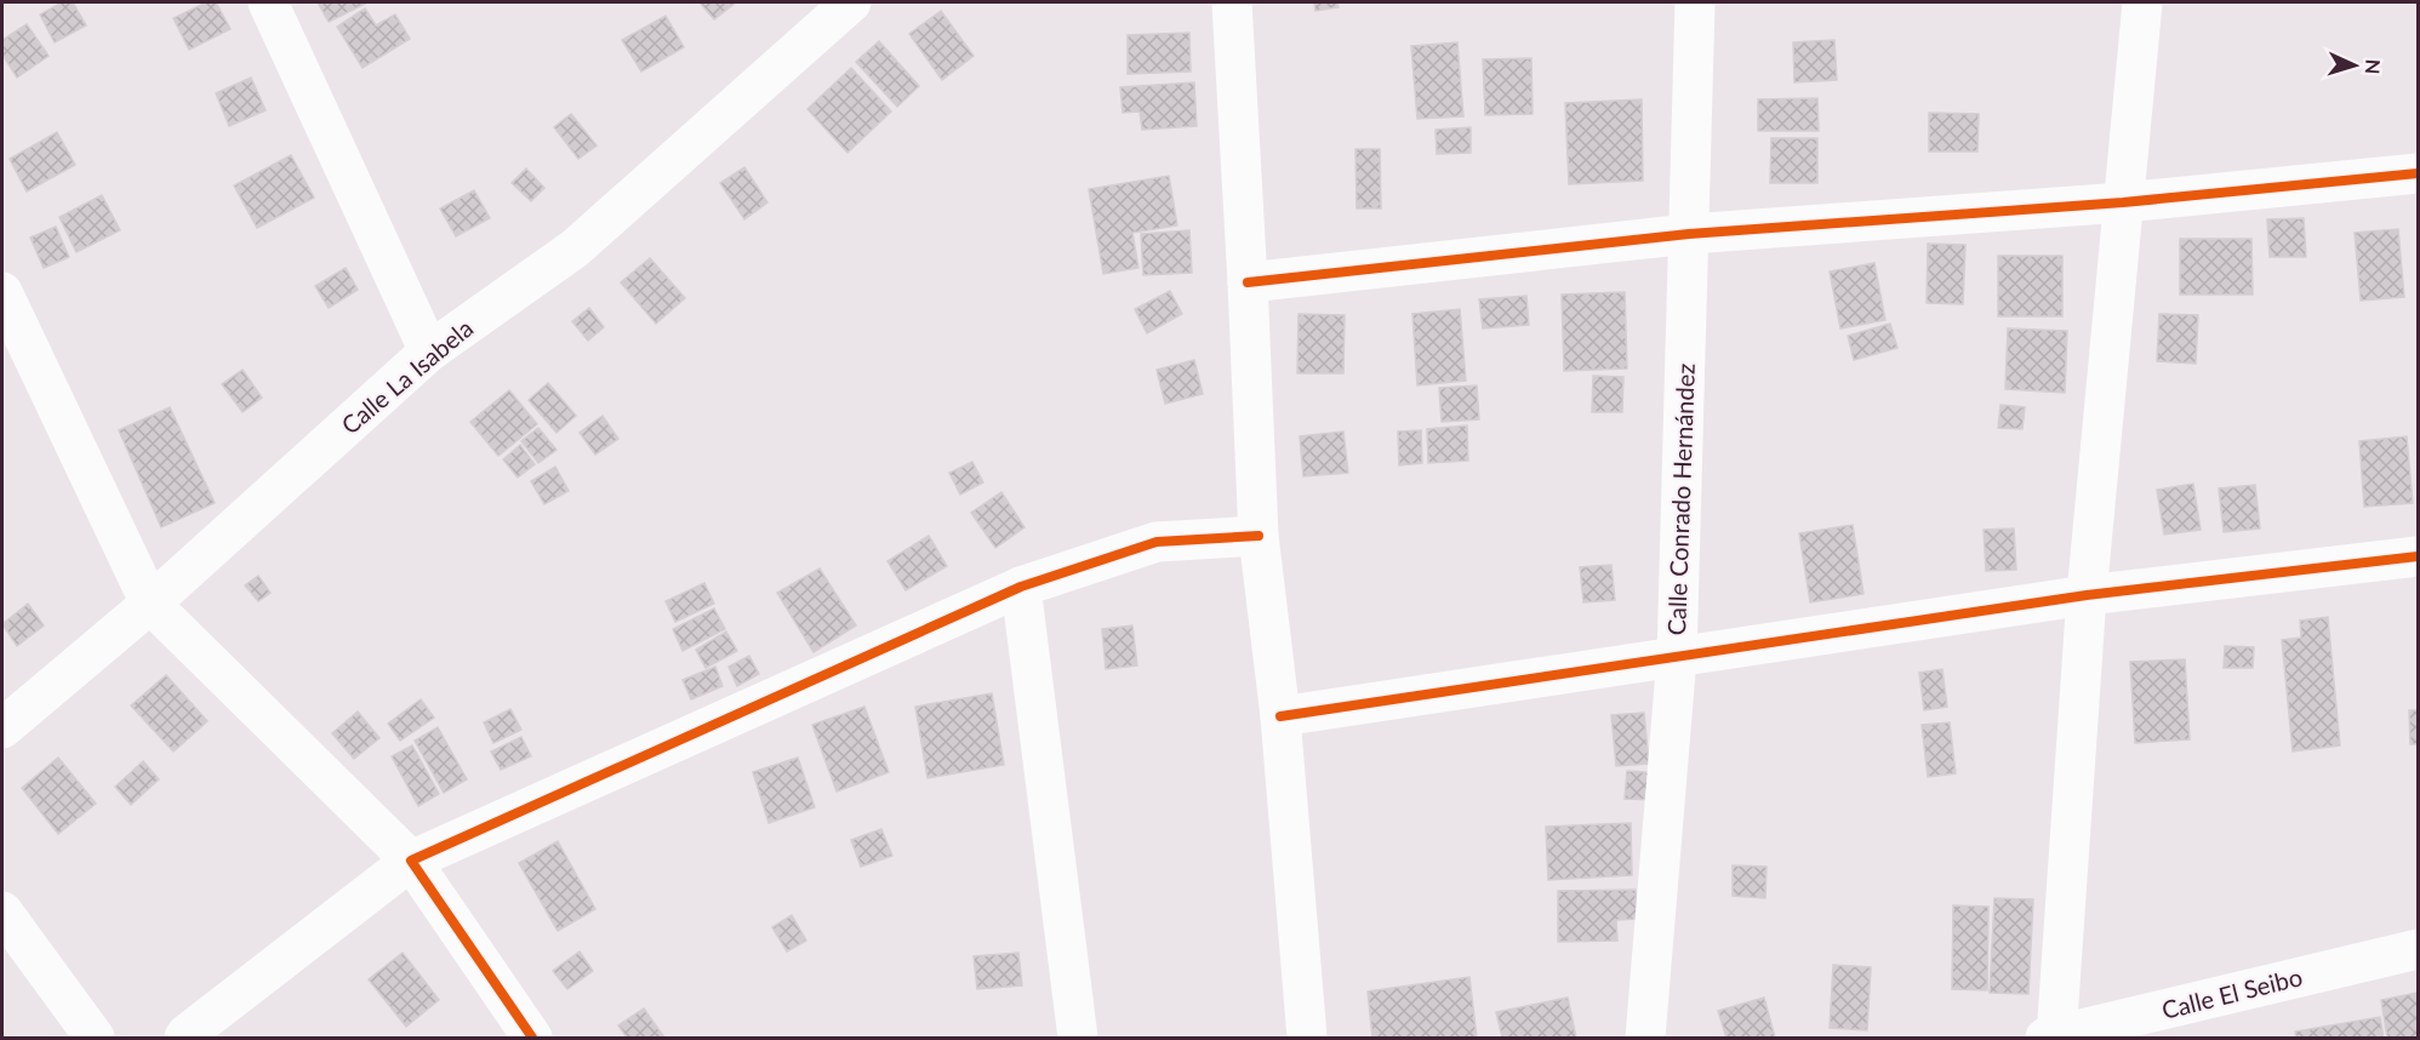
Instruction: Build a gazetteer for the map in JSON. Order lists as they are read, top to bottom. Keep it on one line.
{"streets":{"street":["Calle La Isabela","Calle Conrado Hernández","Calle El Seibo"]},"north":"right"}
